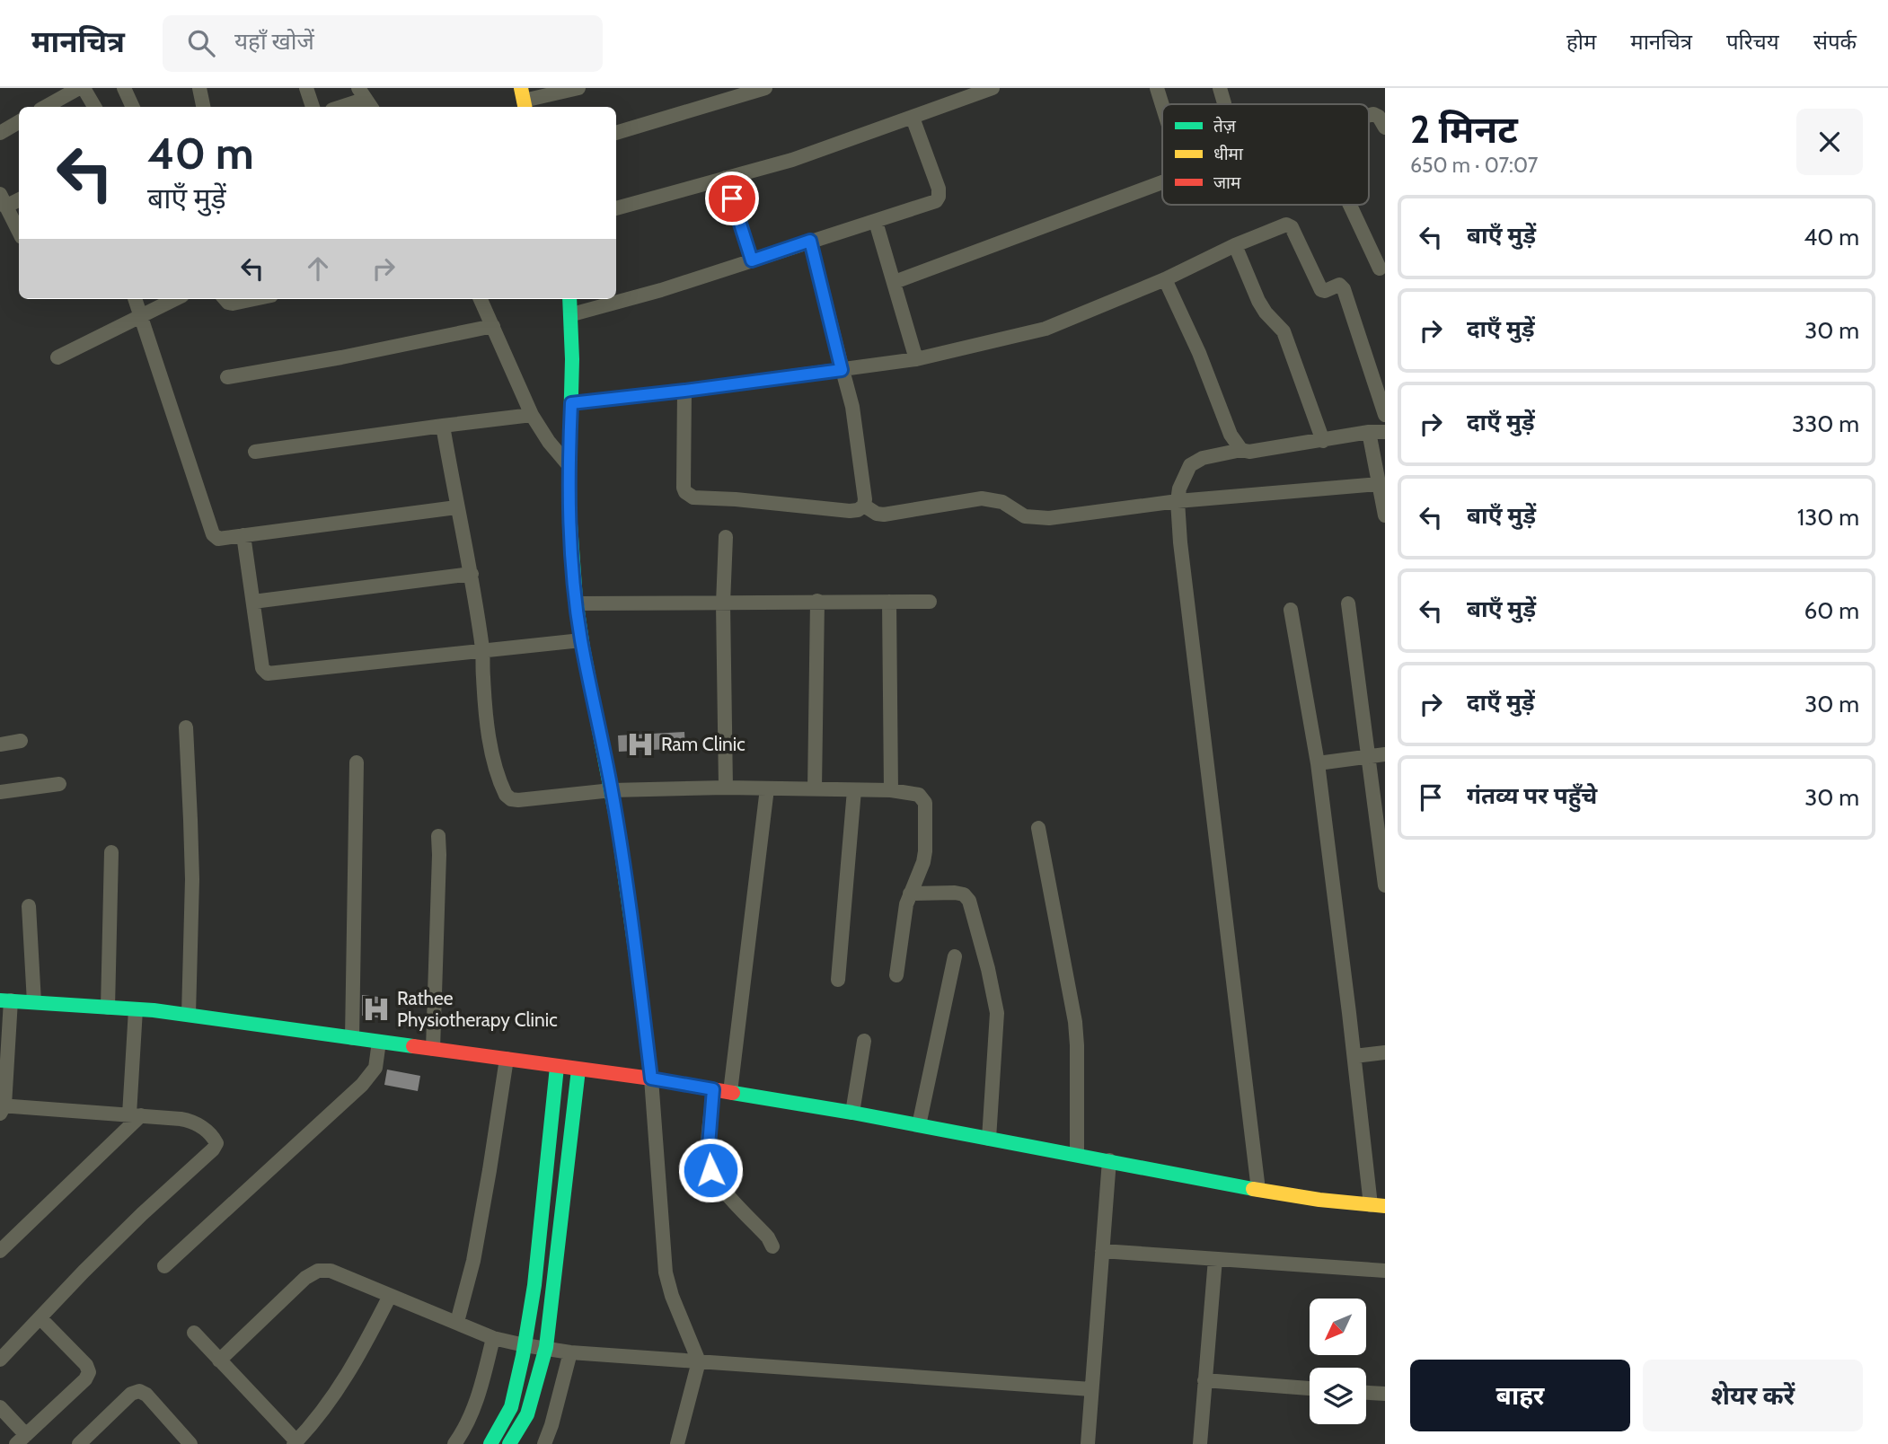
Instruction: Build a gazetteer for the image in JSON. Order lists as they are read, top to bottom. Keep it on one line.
{"places":{"hospital":["Ram Clinic","Rathee Physiotherapy Clinic"]},"legend":["तेज़","धीमा","जाम"],"north":"bottom left","page":{"header":"मानचित्र","search":"यहाँ खोजें","nav":["होम","मानचित्र","परिचय","संपर्क"],"heading":["2 मिनट","650 m · 07:07"],"turn":["40 m","बाएँ मुड़ें"],"list":[{"name":"बाएँ मुड़ें","value":"40 m"},{"name":"दाएँ मुड़ें","value":"30 m"},{"name":"दाएँ मुड़ें","value":"330 m"},{"name":"बाएँ मुड़ें","value":"130 m"},{"name":"बाएँ मुड़ें","value":"60 m"},{"name":"दाएँ मुड़ें","value":"30 m"},{"name":"गंतव्य पर पहुँचे","value":"30 m"}],"buttons":["बाहर","शेयर करें"]}}
